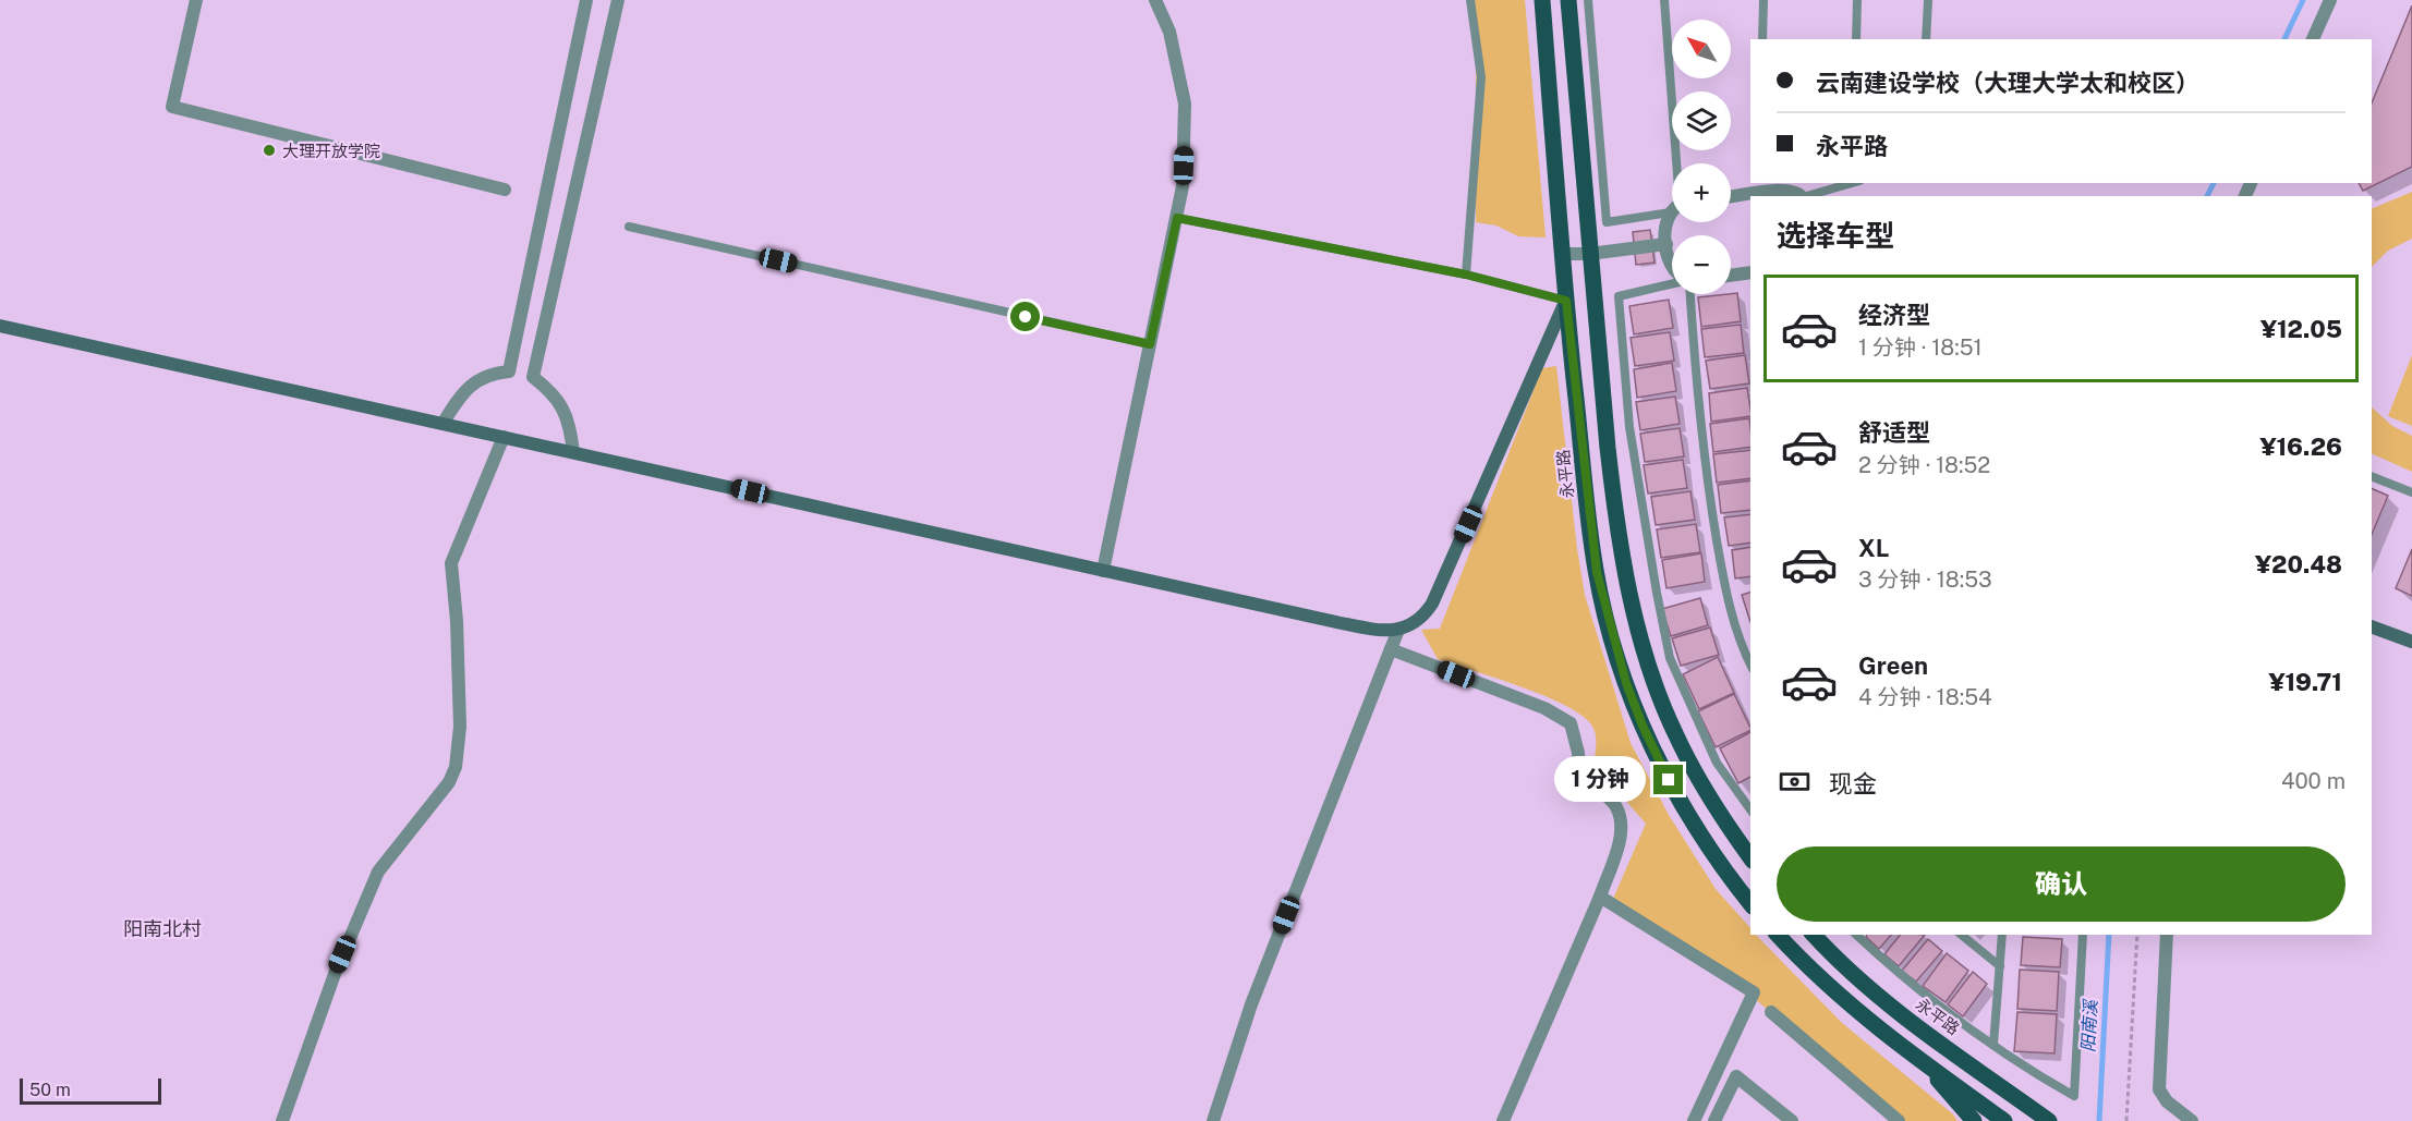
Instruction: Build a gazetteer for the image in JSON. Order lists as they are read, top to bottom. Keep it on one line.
{"streets":{"main road":["永平路"]},"districts":["阳南北村"],"water":["阳南溪"],"places":["大理开放学院"],"scale_bar":"50 m","north":"top left","page":{"map_buttons":["+","−"],"banner":["云南建设学校（大理大学太和校区）","永平路"],"heading":"选择车型","list":[{"name":"经济型","note":"1 分钟 · 18:51","value":"¥12.05"},{"name":"舒适型","note":"2 分钟 · 18:52","value":"¥16.26"},{"name":"XL","note":"3 分钟 · 18:53","value":"¥20.48"},{"name":"Green","note":"4 分钟 · 18:54","value":"¥19.71"}],"pay":["现金","400 m"],"bubble":"1 分钟","buttons":"确认","scale":"50 m"}}
